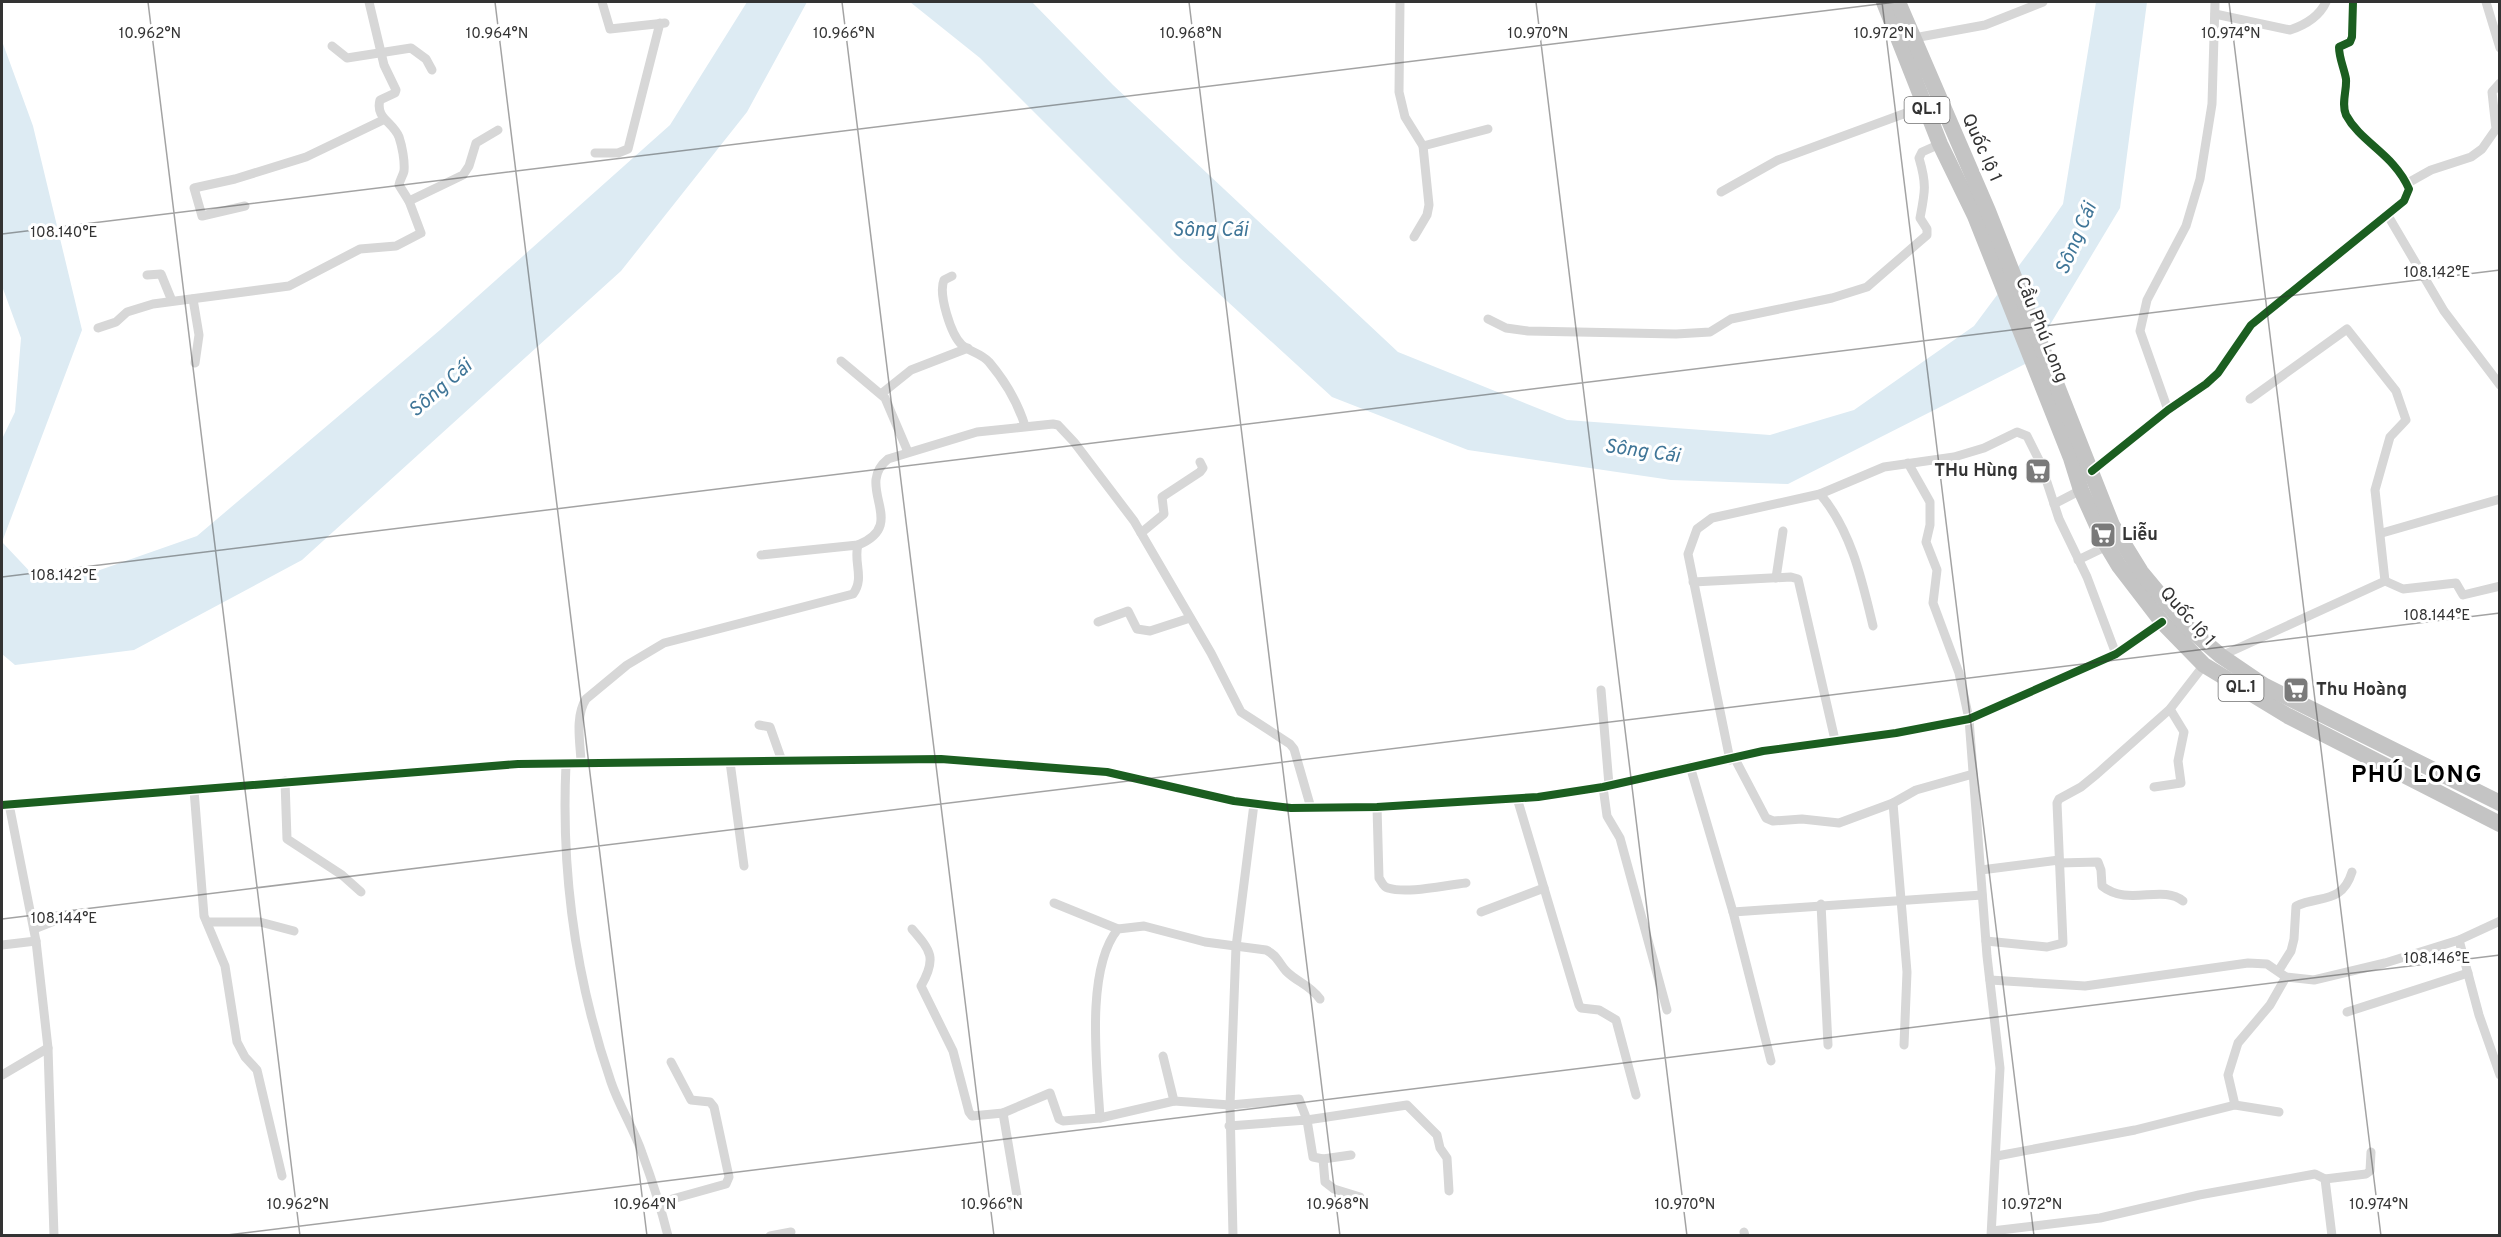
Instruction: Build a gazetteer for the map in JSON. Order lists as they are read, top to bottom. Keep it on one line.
{"streets":{"highway":["QL.1","Quốc lộ 1","Cầu Phú Long"]},"crossings":[["Quốc lộ 1","Cầu Phú Long"]],"districts":["PHÚ LONG"],"water":["Sông Cái"],"places":{"supermarket":["THu Hùng","Liễu","Thu Hoàng"]},"coordinates":["10.962°N","10.964°N","10.966°N","10.968°N","10.970°N","10.972°N","10.974°N","108.140°E","108.142°E","108.144°E","108.146°E"]}
